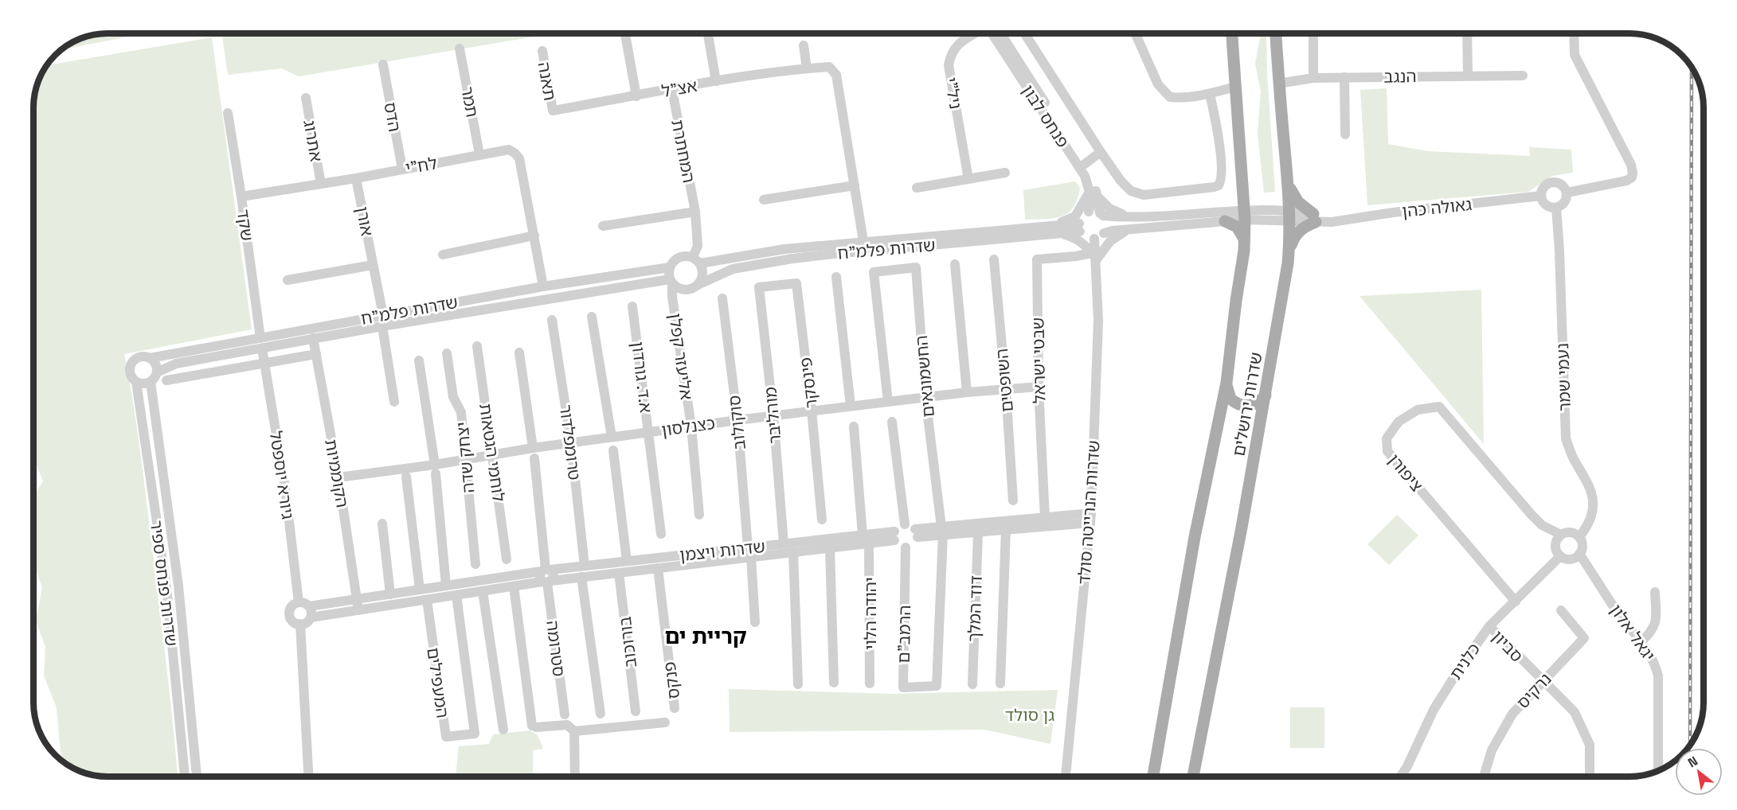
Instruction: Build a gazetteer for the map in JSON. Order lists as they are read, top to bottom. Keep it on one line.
{"streets":{"main road":["שדרות ירושלים"],"street":["הנגב","תאנה","אצ\"ל","ניל\"י","תמר","פנחס לבון","הדס","אתרוג","המחתרת","לח\"י","גאולה כהן","אורן","שקד","שדרות פלמ\"ח","אליעזר קפלן","שבטי ישראל","החשמונאים","א.ד. גורדון","נעמי שמר","השופטים","פינסקר","מוהליבר","סוקולוב","כצנלסון","טרומפלדור","לוחמי הגטאות","יצחק שדה","ציפורן","הקוממיות","גיורא יוספטל","שדרות הנרייטה סולד","שדרות ויצמן","שדרות פנחס ספיר","דוד המלך","יהודה הלוי","יגאל אלון","הרמב\"ם","בורוכוב","סביון","סטרומה","כלנית","פנקס","המעפילים","נרקיס"]},"crossings":[["הנגב","שדרות ירושלים"],["תאנה","אצ\"ל"],["אצ\"ל","המחתרת"],["אצ\"ל","שדרות פלמ\"ח"],["תמר","לח\"י"],["פנחס לבון","שדרות פלמ\"ח"],["פנחס לבון","שדרות הנרייטה סולד"],["הדס","לח\"י"],["אתרוג","לח\"י"],["המחתרת","שדרות פלמ\"ח"],["המחתרת","אליעזר קפלן"],["לח\"י","אורן"],["לח\"י","שקד"],["לח\"י","שדרות פלמ\"ח"],["גאולה כהן","נעמי שמר"],["גאולה כהן","שדרות ירושלים"],["אורן","שדרות פלמ\"ח"],["שקד","שדרות פלמ\"ח"],["שקד","גיורא יוספטל"],["שדרות פלמ\"ח","אליעזר קפלן"],["שדרות פלמ\"ח","הקוממיות"],["שדרות פלמ\"ח","גיורא יוספטל"],["שדרות פלמ\"ח","שדרות הנרייטה סולד"],["שדרות פלמ\"ח","שדרות פנחס ספיר"],["אליעזר קפלן","כצנלסון"],["שבטי ישראל","כצנלסון"],["שבטי ישראל","שדרות הנרייטה סולד"],["החשמונאים","כצנלסון"],["החשמונאים","הרמב\"ם"],["א.ד. גורדון","כצנלסון"],["נעמי שמר","ציפורן"],["נעמי שמר","יגאל אלון"],["נעמי שמר","כלנית"],["השופטים","כצנלסון"],["פינסקר","מוהליבר"],["פינסקר","כצנלסון"],["מוהליבר","כצנלסון"],["מוהליבר","שדרות ויצמן"],["סוקולוב","כצנלסון"],["סוקולוב","שדרות ויצמן"],["כצנלסון","טרומפלדור"],["כצנלסון","לוחמי הגטאות"],["כצנלסון","יצחק שדה"],["כצנלסון","הקוממיות"],["טרומפלדור","שדרות ויצמן"],["ציפורן","יגאל אלון"],["ציפורן","כלנית"],["הקוממיות","שדרות ויצמן"],["גיורא יוספטל","שדרות ויצמן"],["שדרות ויצמן","יהודה הלוי"],["שדרות ויצמן","הרמב\"ם"],["שדרות ויצמן","בורוכוב"],["שדרות ויצמן","סטרומה"],["שדרות ויצמן","פנקס"],["שדרות ויצמן","המעפילים"],["יגאל אלון","כלנית"],["סביון","כלנית"],["סביון","נרקיס"]],"districts":["קריית ים"],"parks":["גן סולד"],"north":"top left"}
